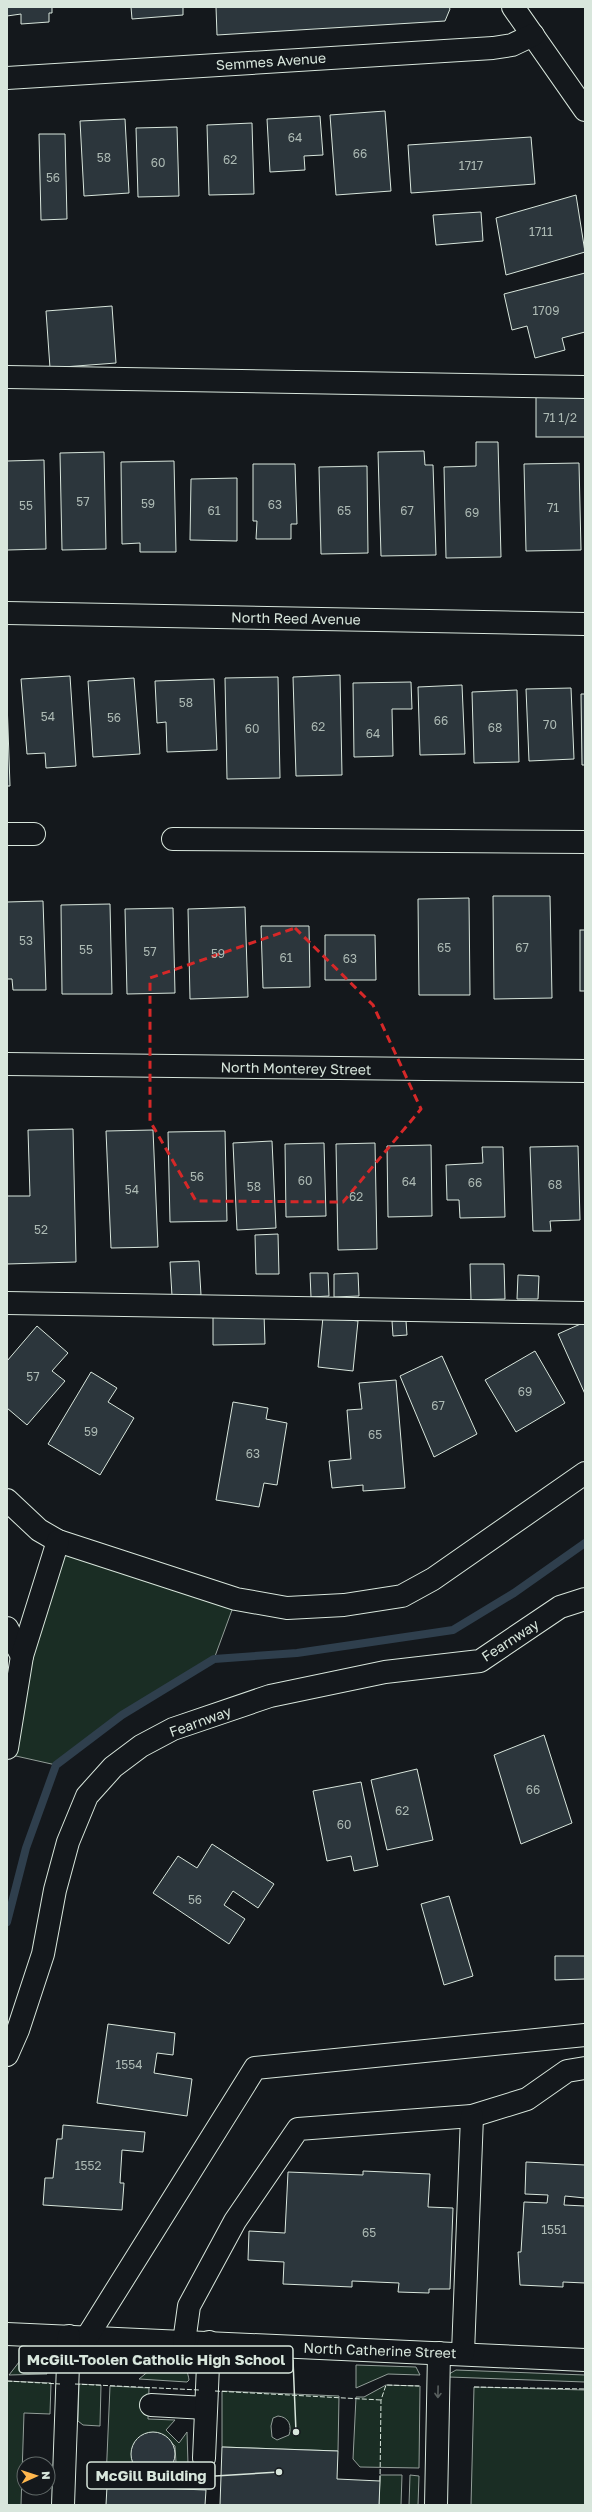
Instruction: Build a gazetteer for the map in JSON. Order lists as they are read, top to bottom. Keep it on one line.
{"streets":{"street":["Semmes Avenue","North Reed Avenue","North Monterey Street","Fearnway","North Catherine Street"]},"places":["McGill-Toolen Catholic High School","McGill Building"],"house_numbers":["64","66","58","62","60","1717","56","1711","1709","71 1/2","57","59","63","55","71","61","65","67","69","58","54","56","66","70","62","68","60","64","53","65","67","55","57","59","61","63","56","60","64","66","68","58","54","62","52","57","69","67","59","65","63","66","62","60","56","1554","1552","1551","65"],"north":"right"}
